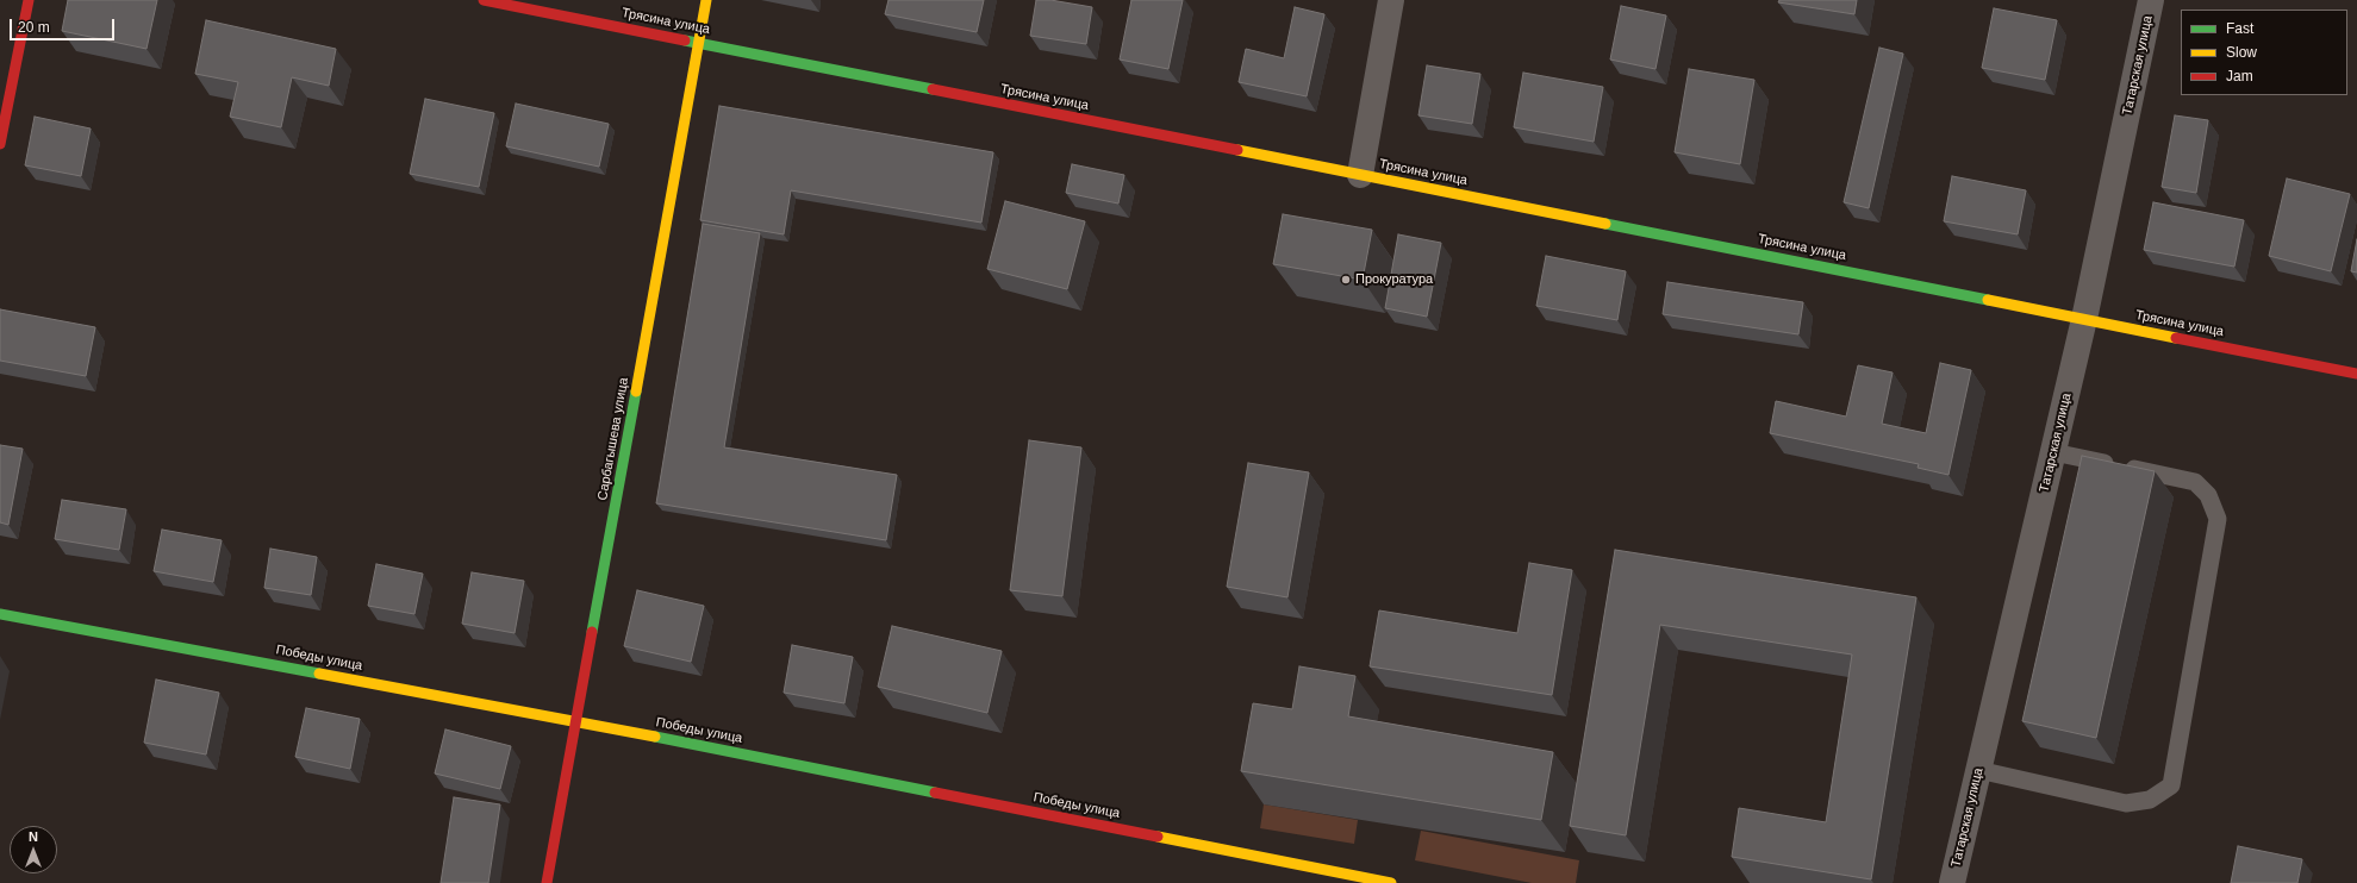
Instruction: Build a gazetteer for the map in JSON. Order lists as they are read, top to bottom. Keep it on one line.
{"streets":{"street":["Трясина улица","Татарская улица","Сарбагышева улица","Победы улица"]},"crossings":[["Трясина улица","Татарская улица"],["Трясина улица","Сарбагышева улица"],["Сарбагышева улица","Победы улица"]],"places":["Прокуратура"],"legend":["Fast","Slow","Jam"],"scale_bar":"20 m","north":"top"}
